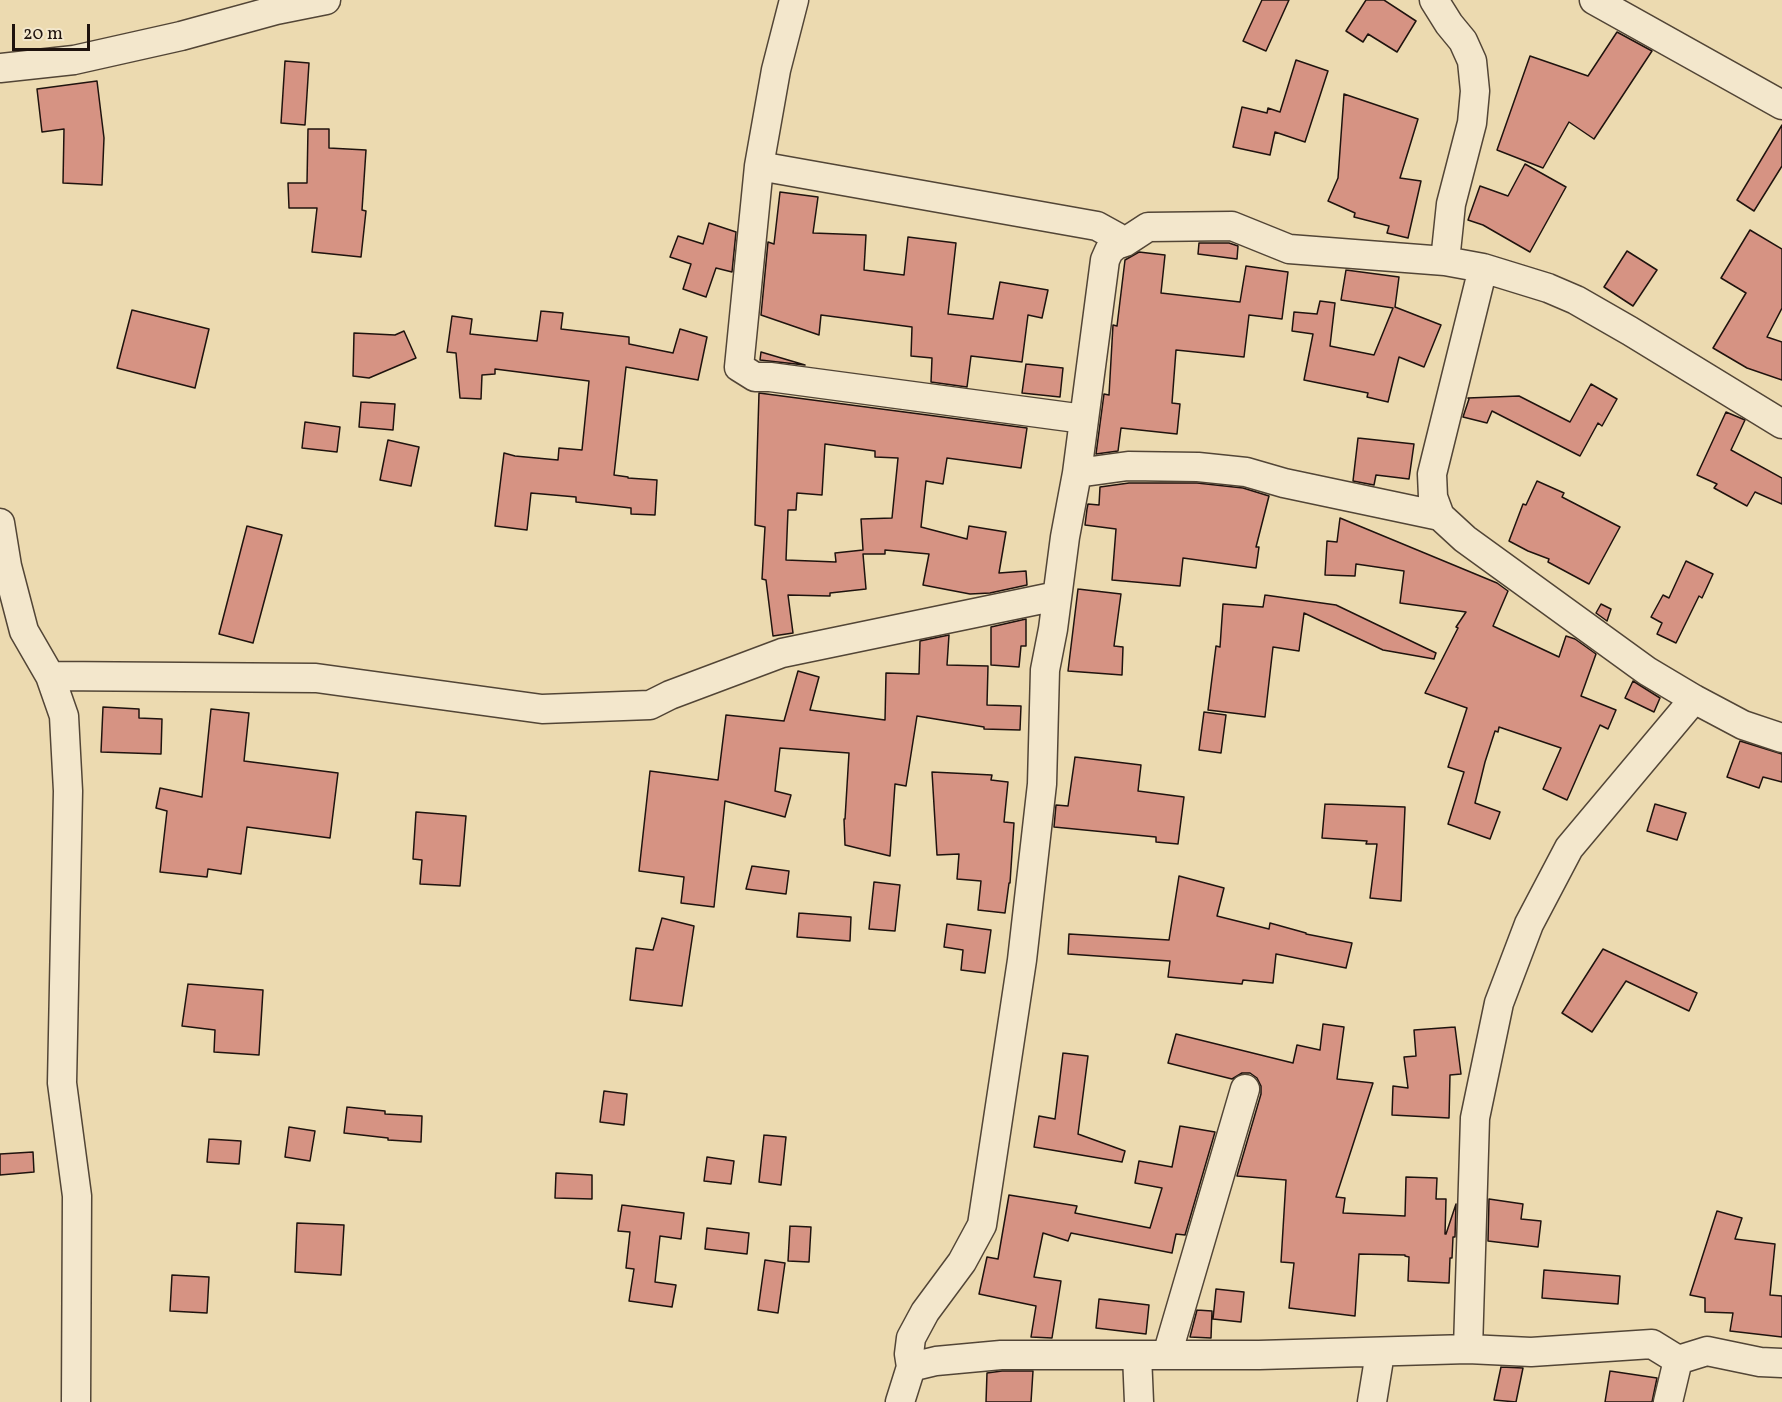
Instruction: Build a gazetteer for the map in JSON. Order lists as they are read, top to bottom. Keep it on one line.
{"scale_bar":"20 m"}
